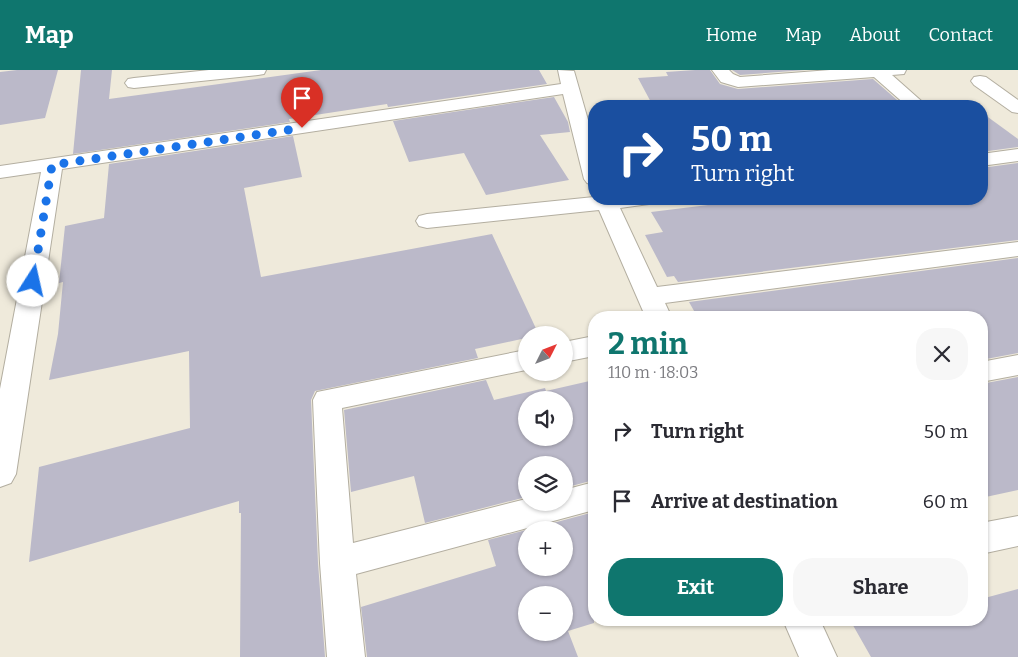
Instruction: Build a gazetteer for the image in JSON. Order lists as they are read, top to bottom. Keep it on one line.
{"north":"top right","page":{"header":"Map","nav":["Home","Map","About","Contact"],"turn":["50 m","Turn right"],"heading":["2 min","110 m · 18:03"],"map_buttons":["+","−"],"list":[{"name":"Turn right","value":"50 m"},{"name":"Arrive at destination","value":"60 m"}],"buttons":["Exit","Share"]}}
